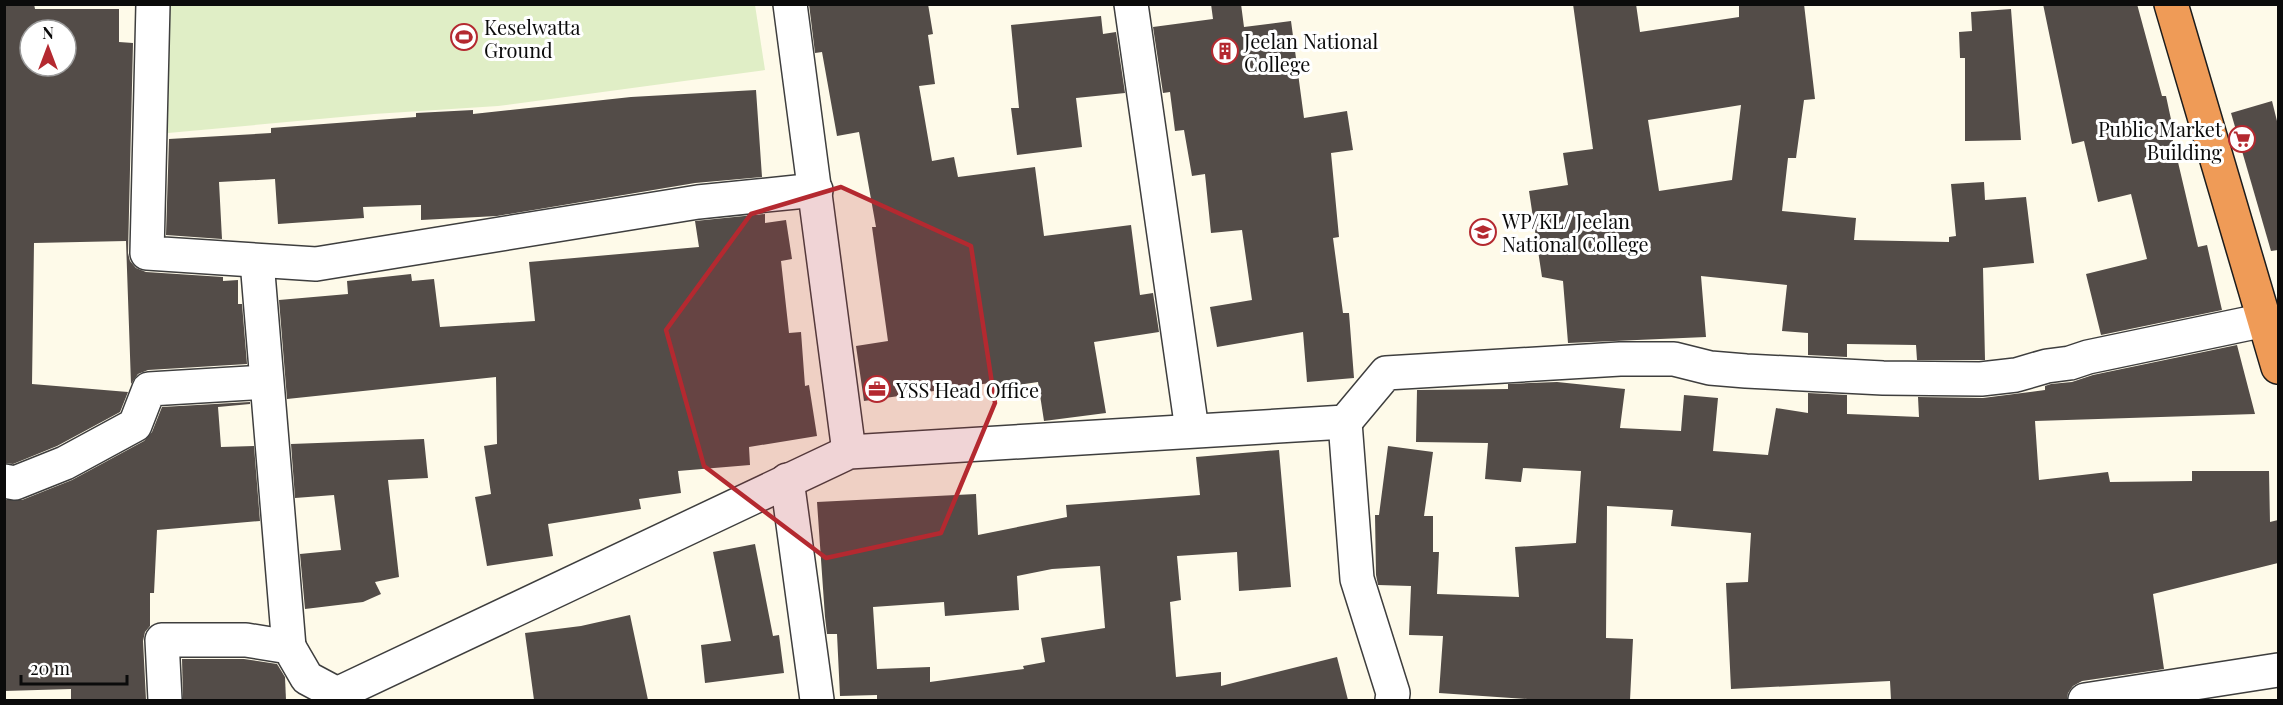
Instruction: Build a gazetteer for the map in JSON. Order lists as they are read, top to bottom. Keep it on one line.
{"places":{"sports":["Keselwatta Ground"],"building":["Jeelan National College"],"supermarket":["Public Market Building"],"school or university":["WP/KL/ Jeelan National College"],"office":["YSS Head Office"]},"scale_bar":"20 m","north":"top"}
